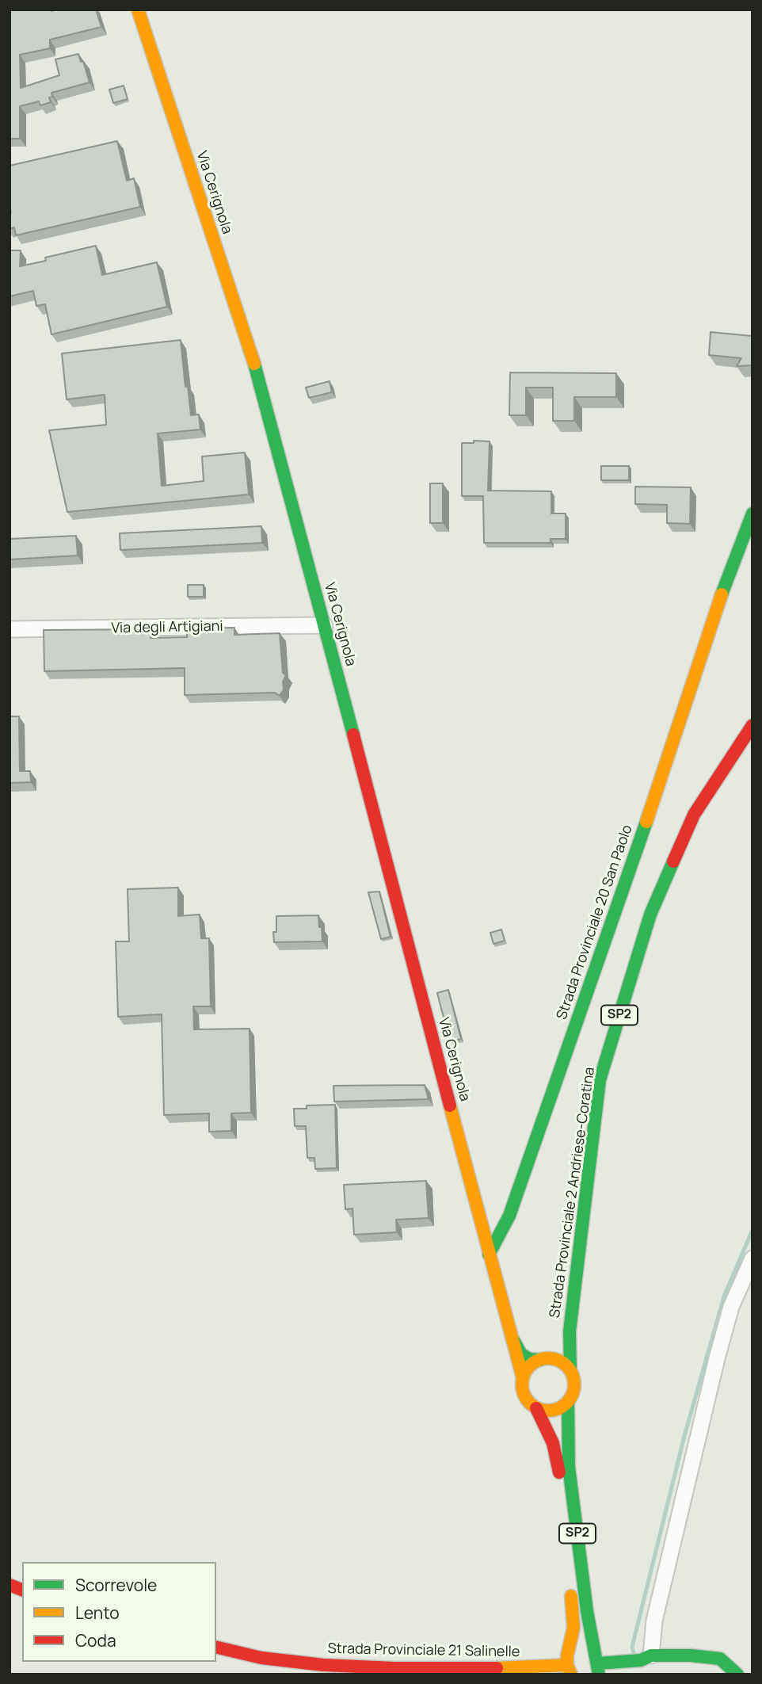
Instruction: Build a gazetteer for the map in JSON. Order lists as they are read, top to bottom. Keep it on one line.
{"streets":{"street":["Via Cerignola","Via degli Artigiani","Strada Provinciale 20 San Paolo","SP2","Strada Provinciale 2 Andriese-Coratina","Strada Provinciale 21 Salinelle"]},"crossings":[["Via Cerignola","Via degli Artigiani"],["Via Cerignola","Strada Provinciale 20 San Paolo"],["SP2","Strada Provinciale 2 Andriese-Coratina"],["SP2","Strada Provinciale 21 Salinelle"]],"legend":["Scorrevole","Lento","Coda"]}
